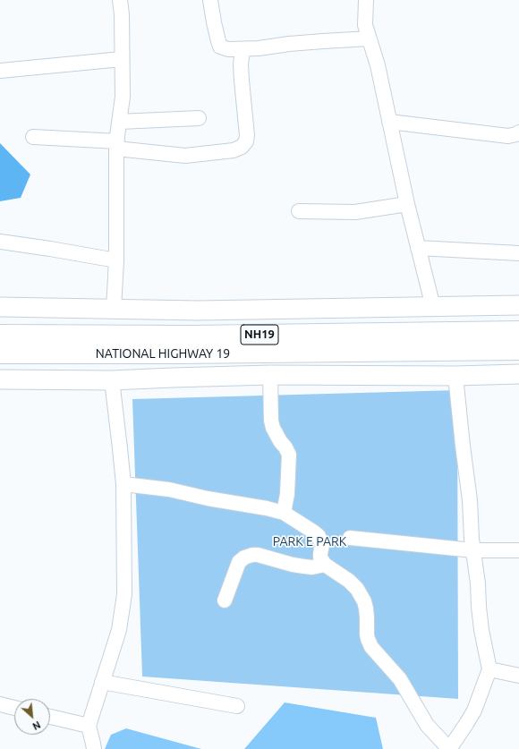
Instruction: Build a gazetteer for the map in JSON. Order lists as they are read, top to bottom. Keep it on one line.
{"streets":{"highway":["NH19","NATIONAL HIGHWAY 19"]},"parks":["PARK E PARK"],"north":"bottom right"}
